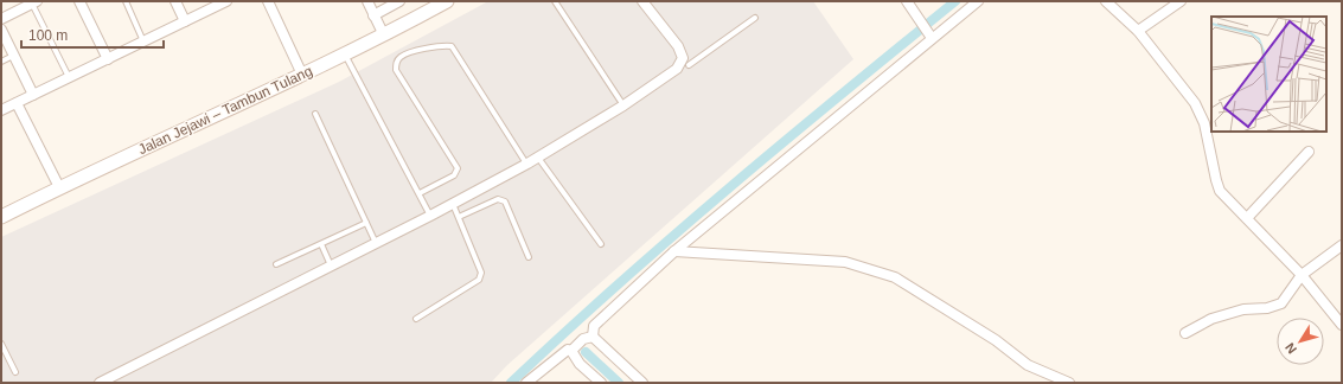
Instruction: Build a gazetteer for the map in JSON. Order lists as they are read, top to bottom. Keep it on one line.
{"streets":{"street":["Jalan Jejawi – Tambun Tulang"]},"scale_bar":"100 m","north":"bottom left"}
